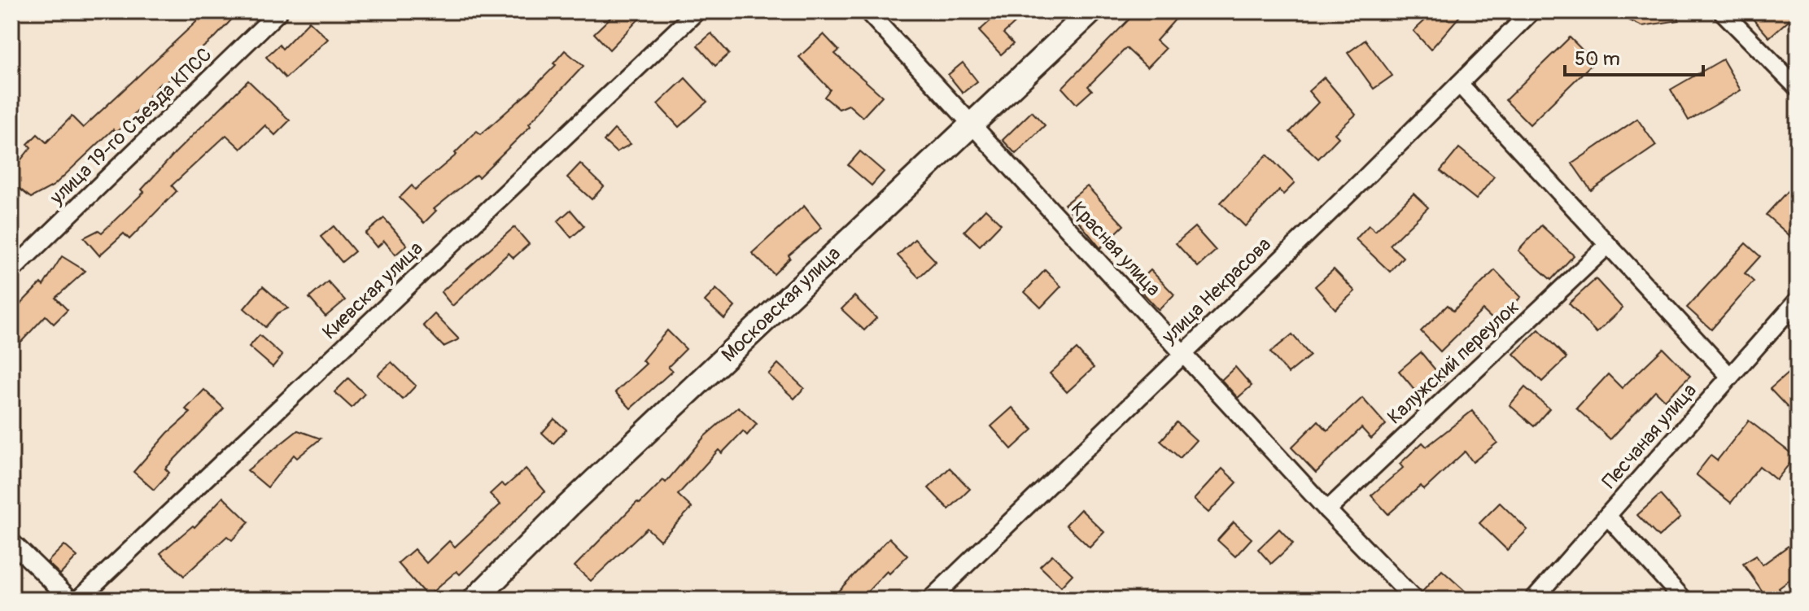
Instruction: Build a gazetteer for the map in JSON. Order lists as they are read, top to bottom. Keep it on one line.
{"streets":{"main road":["Московская улица"],"street":["улица 19-го Съезда КПСС","Красная улица","Киевская улица","улица Некрасова","Калужский переулок","Песчаная улица"]},"crossings":[["Красная улица","улица Некрасова"],["Красная улица","Московская улица"],["Красная улица","Калужский переулок"]],"scale_bar":"50 m"}
